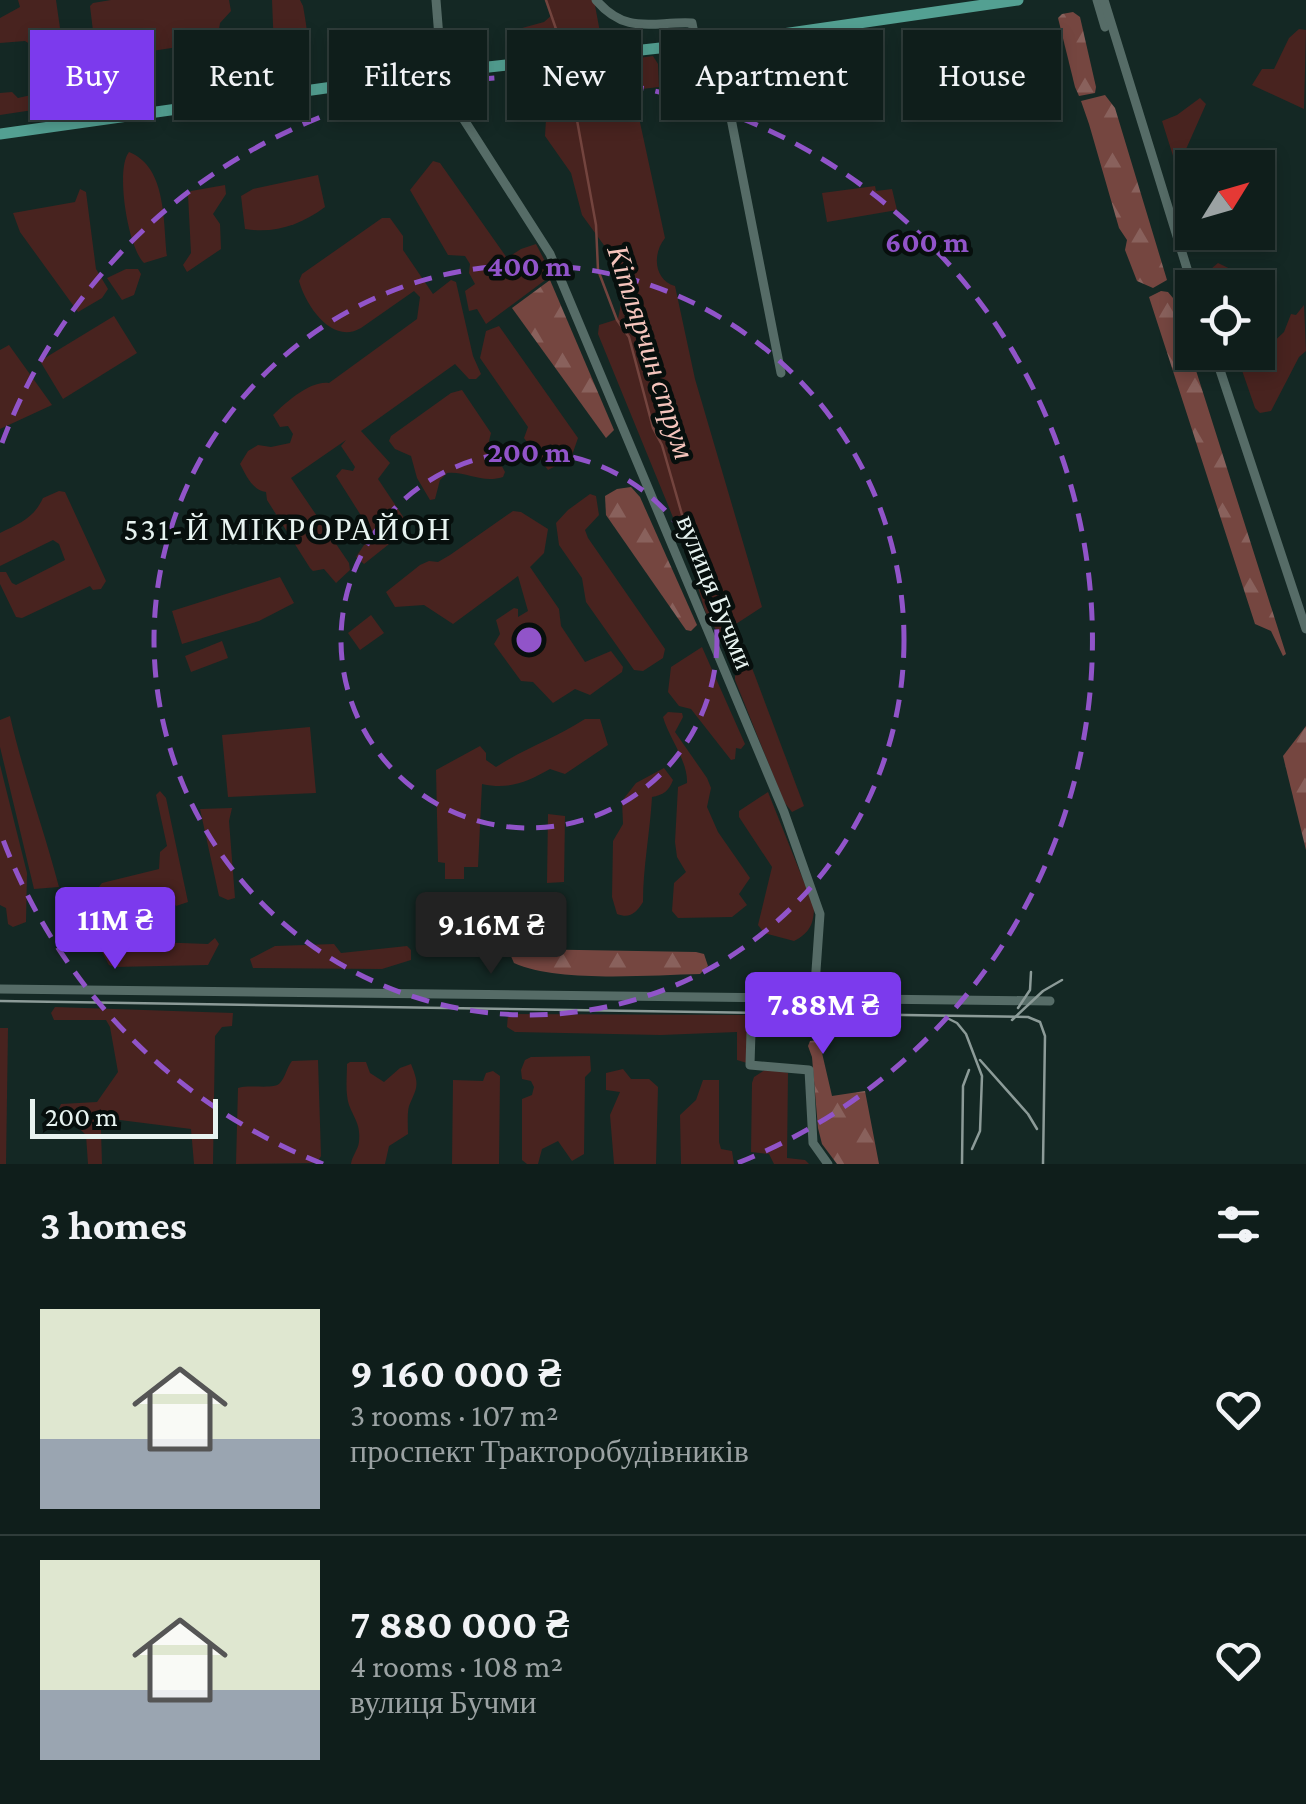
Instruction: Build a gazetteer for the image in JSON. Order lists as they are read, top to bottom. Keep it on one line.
{"streets":{"street":["вулиця Бучми"]},"districts":["531-Й МІКРОРАЙОН"],"water":["Кітлярчин струм"],"scale_bar":"200 m","north":"top right","page":{"chip":["Buy","Rent","Filters","New","Apartment","House"],"price":["11M ₴","9.16M ₴","7.88M ₴"],"scale":"200 m","heading":"3 homes","list":[{"name":"9 160 000 ₴","note":"3 rooms · 107 m² · проспект Тракторобудівників"},{"name":"7 880 000 ₴","note":"4 rooms · 108 m² · вулиця Бучми"}]},"rings":["600 m","400 m","200 m"]}
